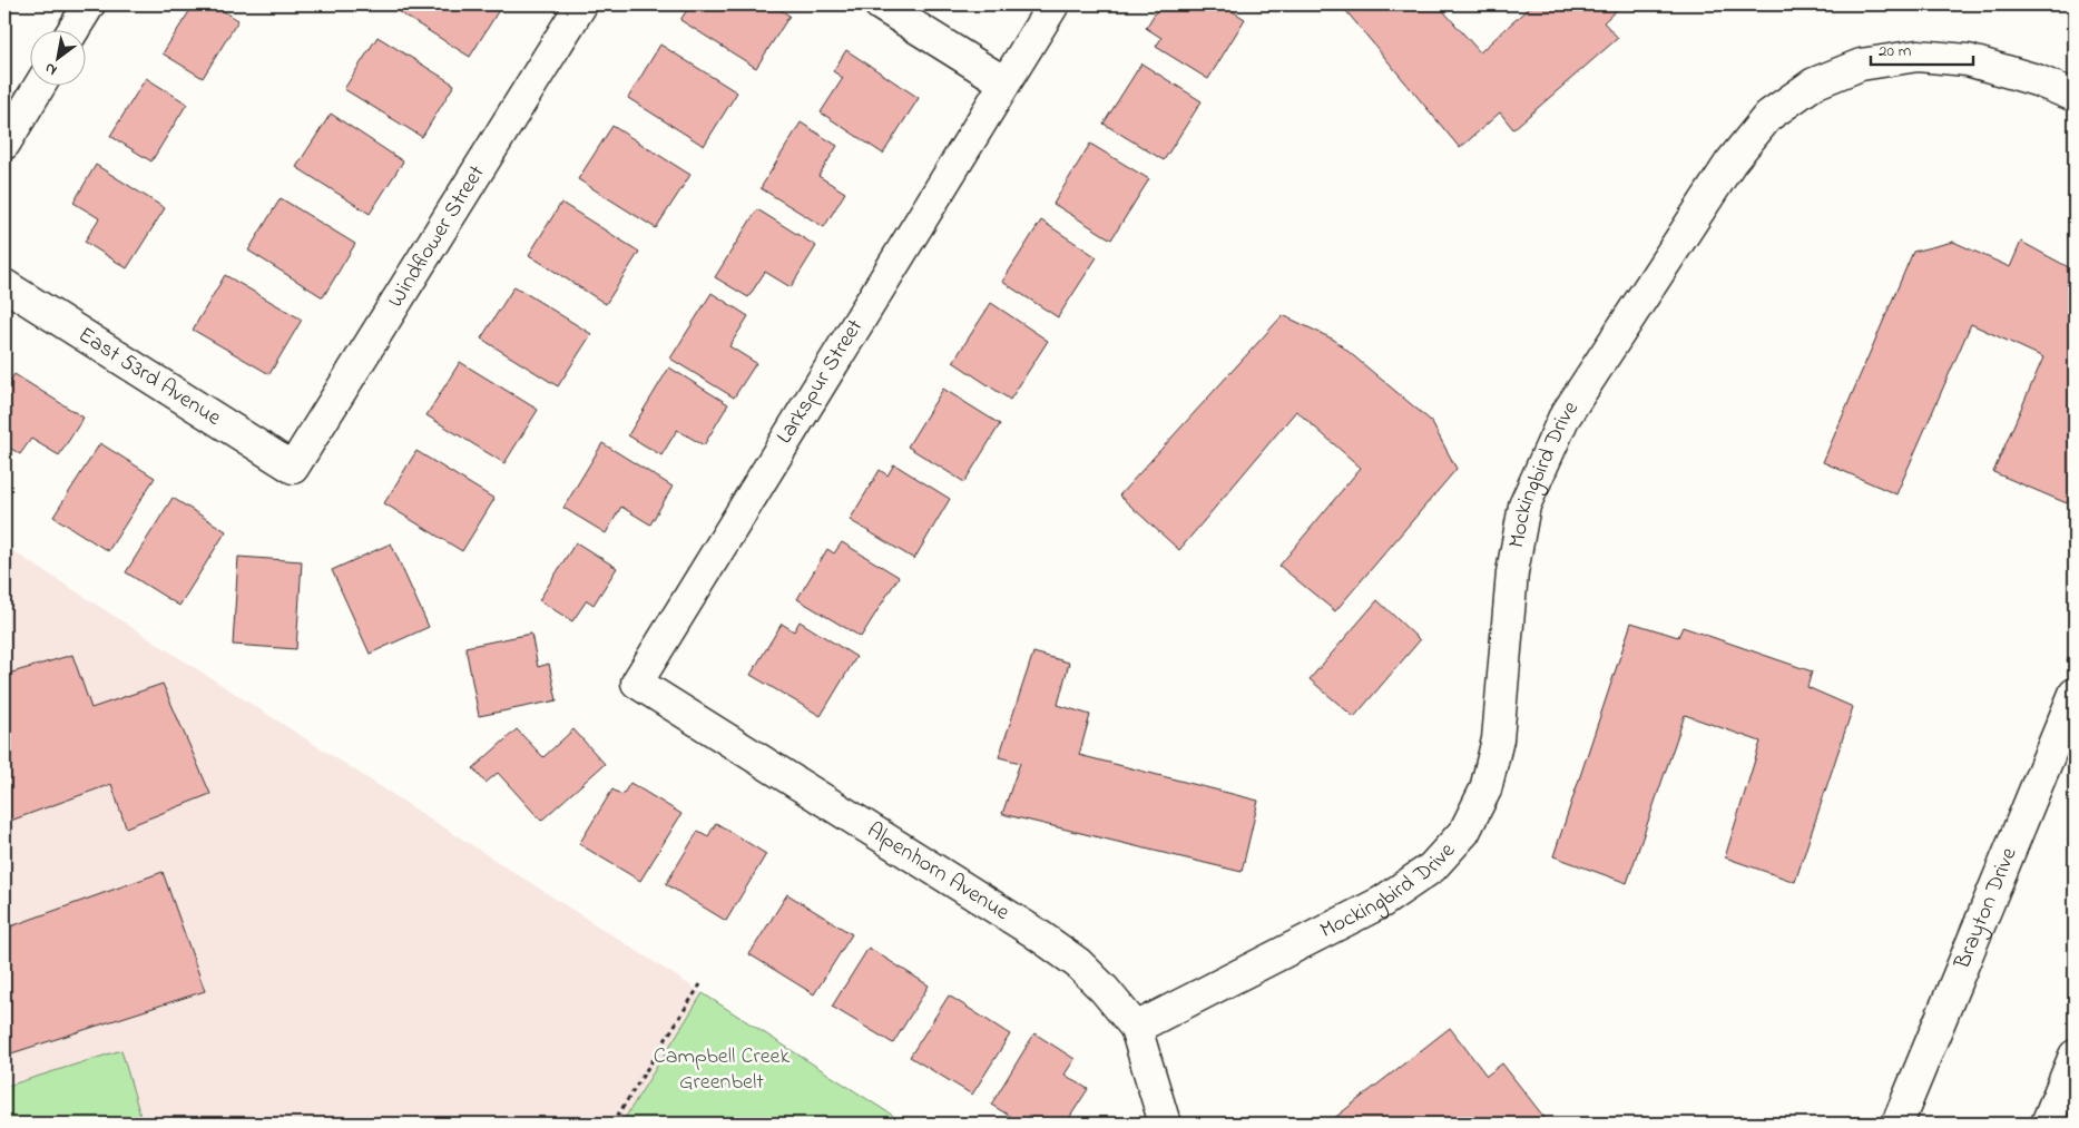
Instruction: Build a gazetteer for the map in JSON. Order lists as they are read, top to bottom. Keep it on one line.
{"streets":{"main road":["Windflower Street","East 53rd Avenue","Larkspur Street","Mockingbird Drive","Alpenhorn Avenue","Brayton Drive"]},"crossings":[["Windflower Street","East 53rd Avenue"],["Larkspur Street","Alpenhorn Avenue"],["Mockingbird Drive","Alpenhorn Avenue"]],"parks":["Campbell Creek Greenbelt"],"scale_bar":"20 m","north":"bottom left"}
